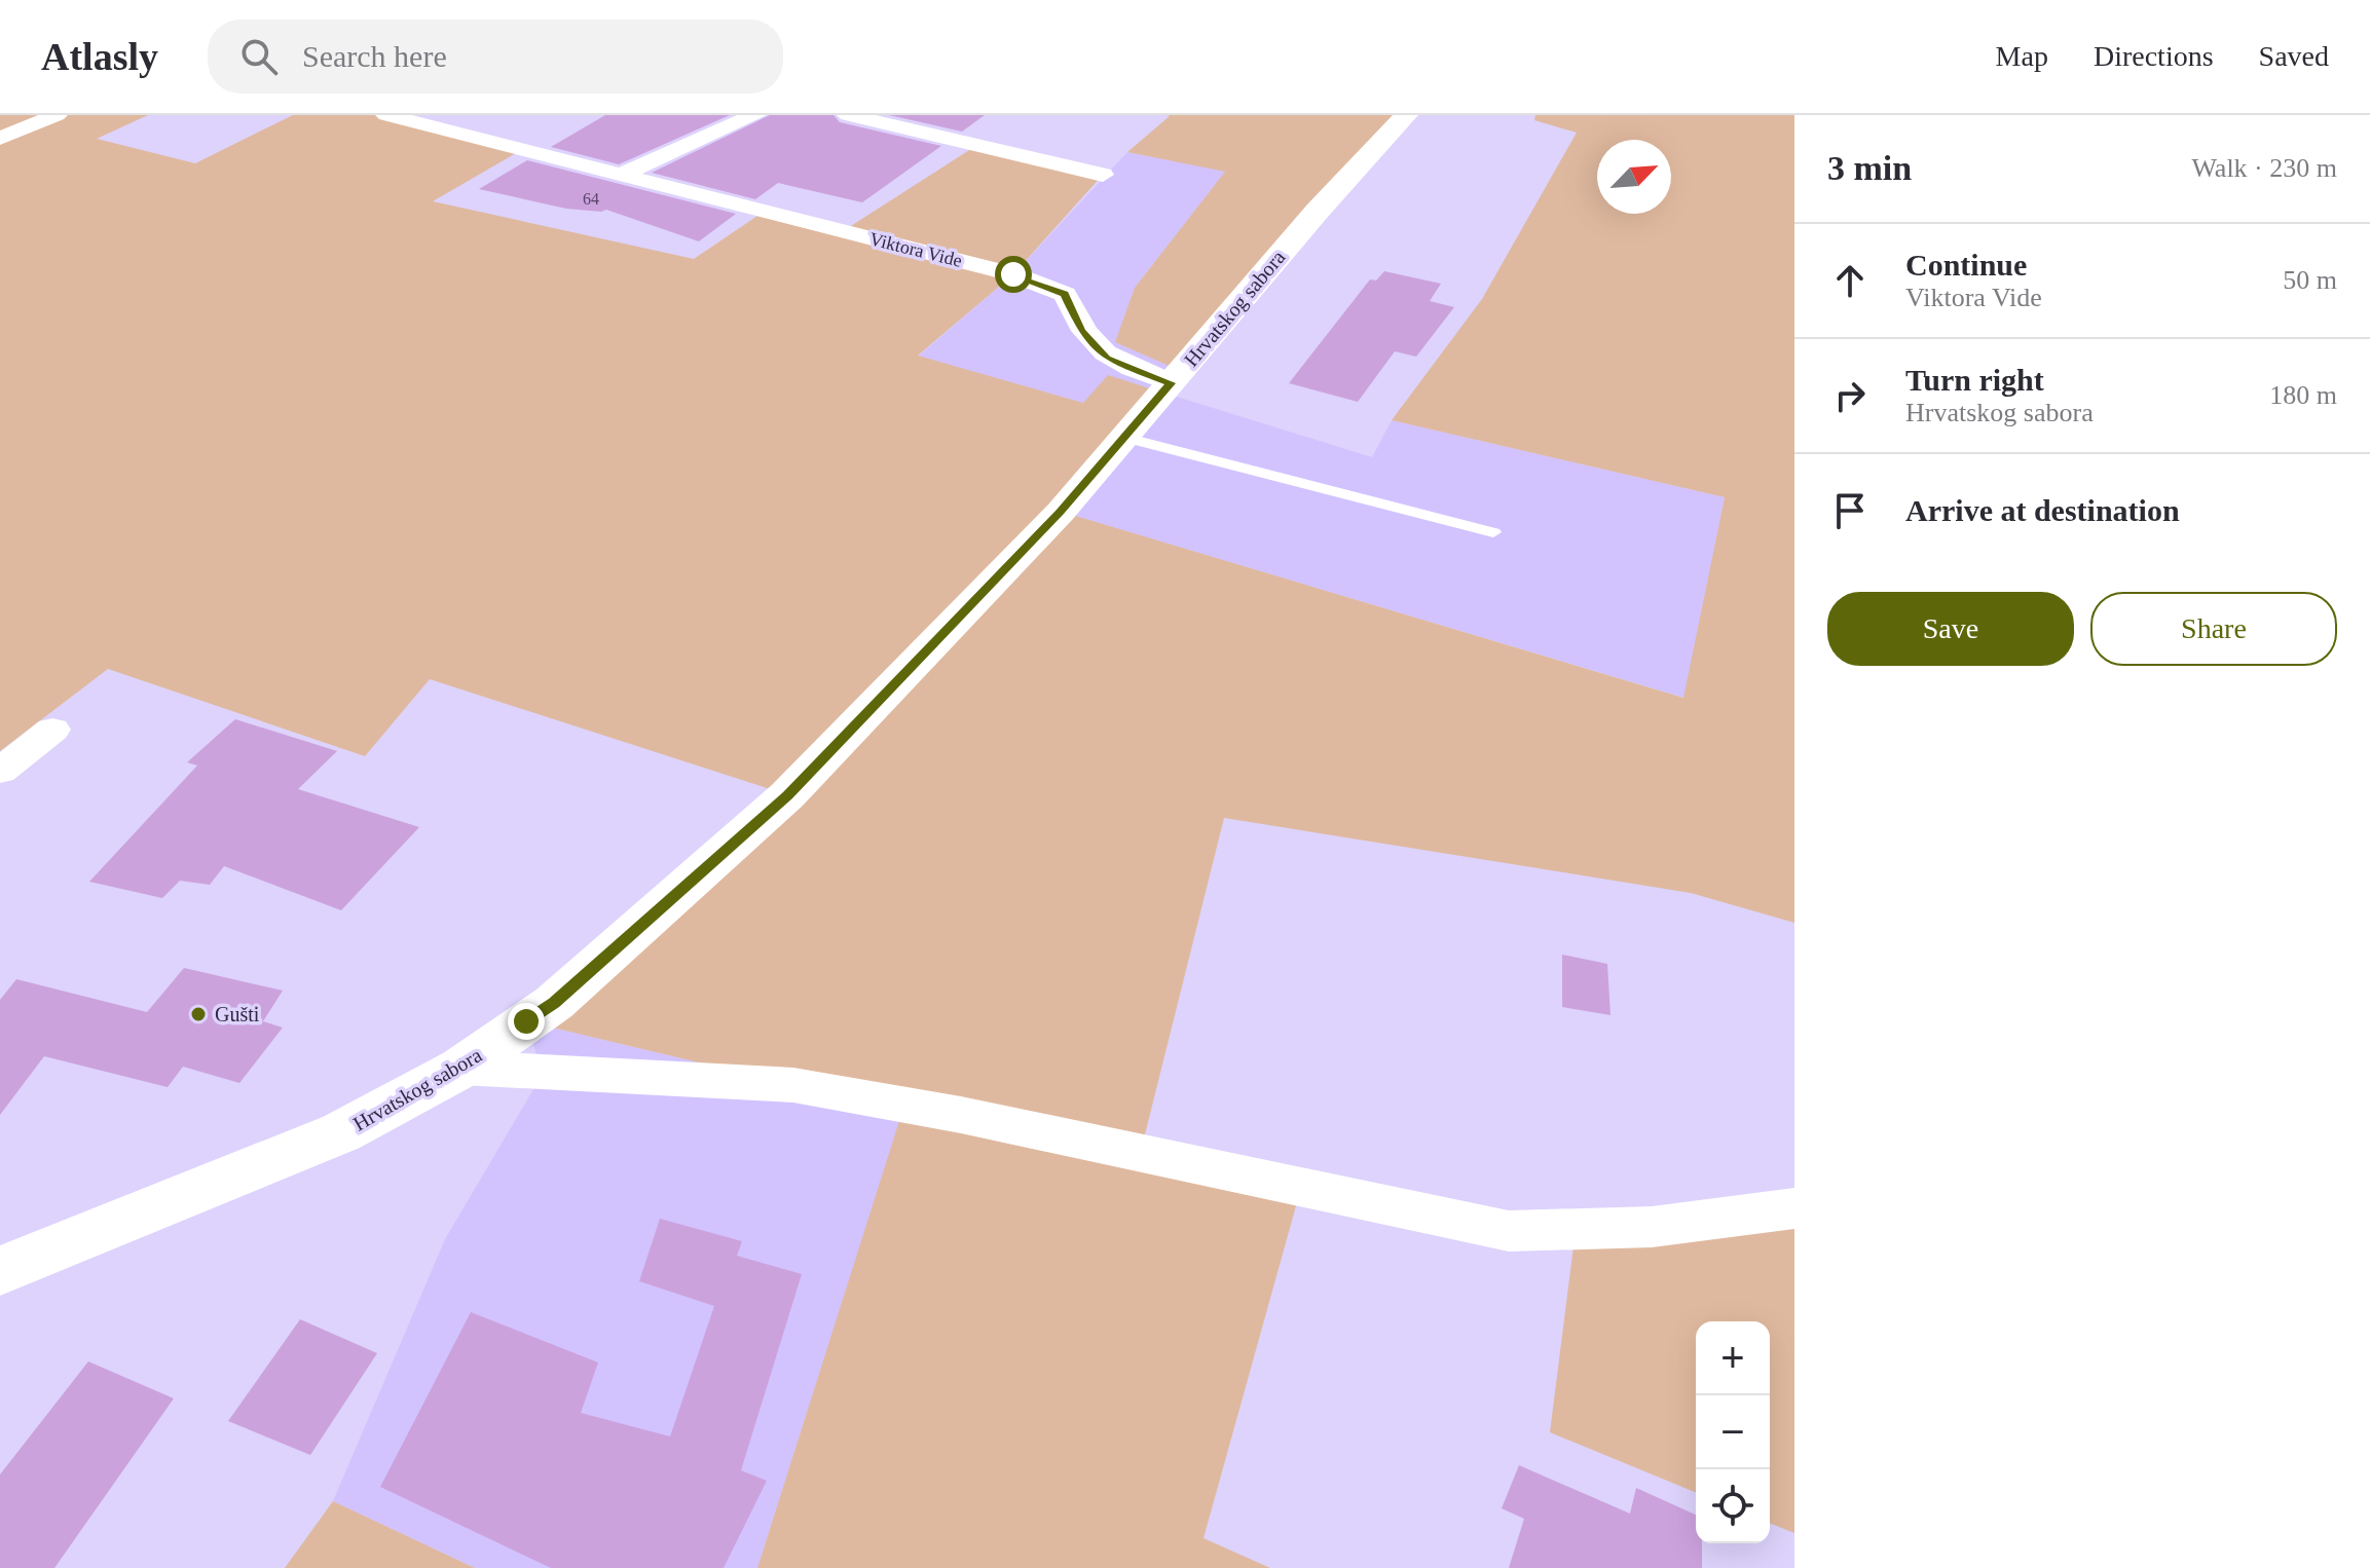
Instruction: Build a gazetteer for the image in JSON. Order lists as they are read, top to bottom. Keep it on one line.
{"streets":{"main road":["Hrvatskog sabora"],"street":["Viktora Vide"]},"crossings":[["Viktora Vide","Hrvatskog sabora"]],"places":["Gušti"],"house_numbers":["64"],"north":"top right","page":{"header":"Atlasly","search":"Search here","nav":["Map","Directions","Saved"],"heading":["3 min","Walk · 230 m"],"list":[["Continue","Viktora Vide","50 m"],["Turn right","Hrvatskog sabora","180 m"],"Arrive at destination"],"buttons":["Save","Share"],"map_buttons":["+","−"]}}
